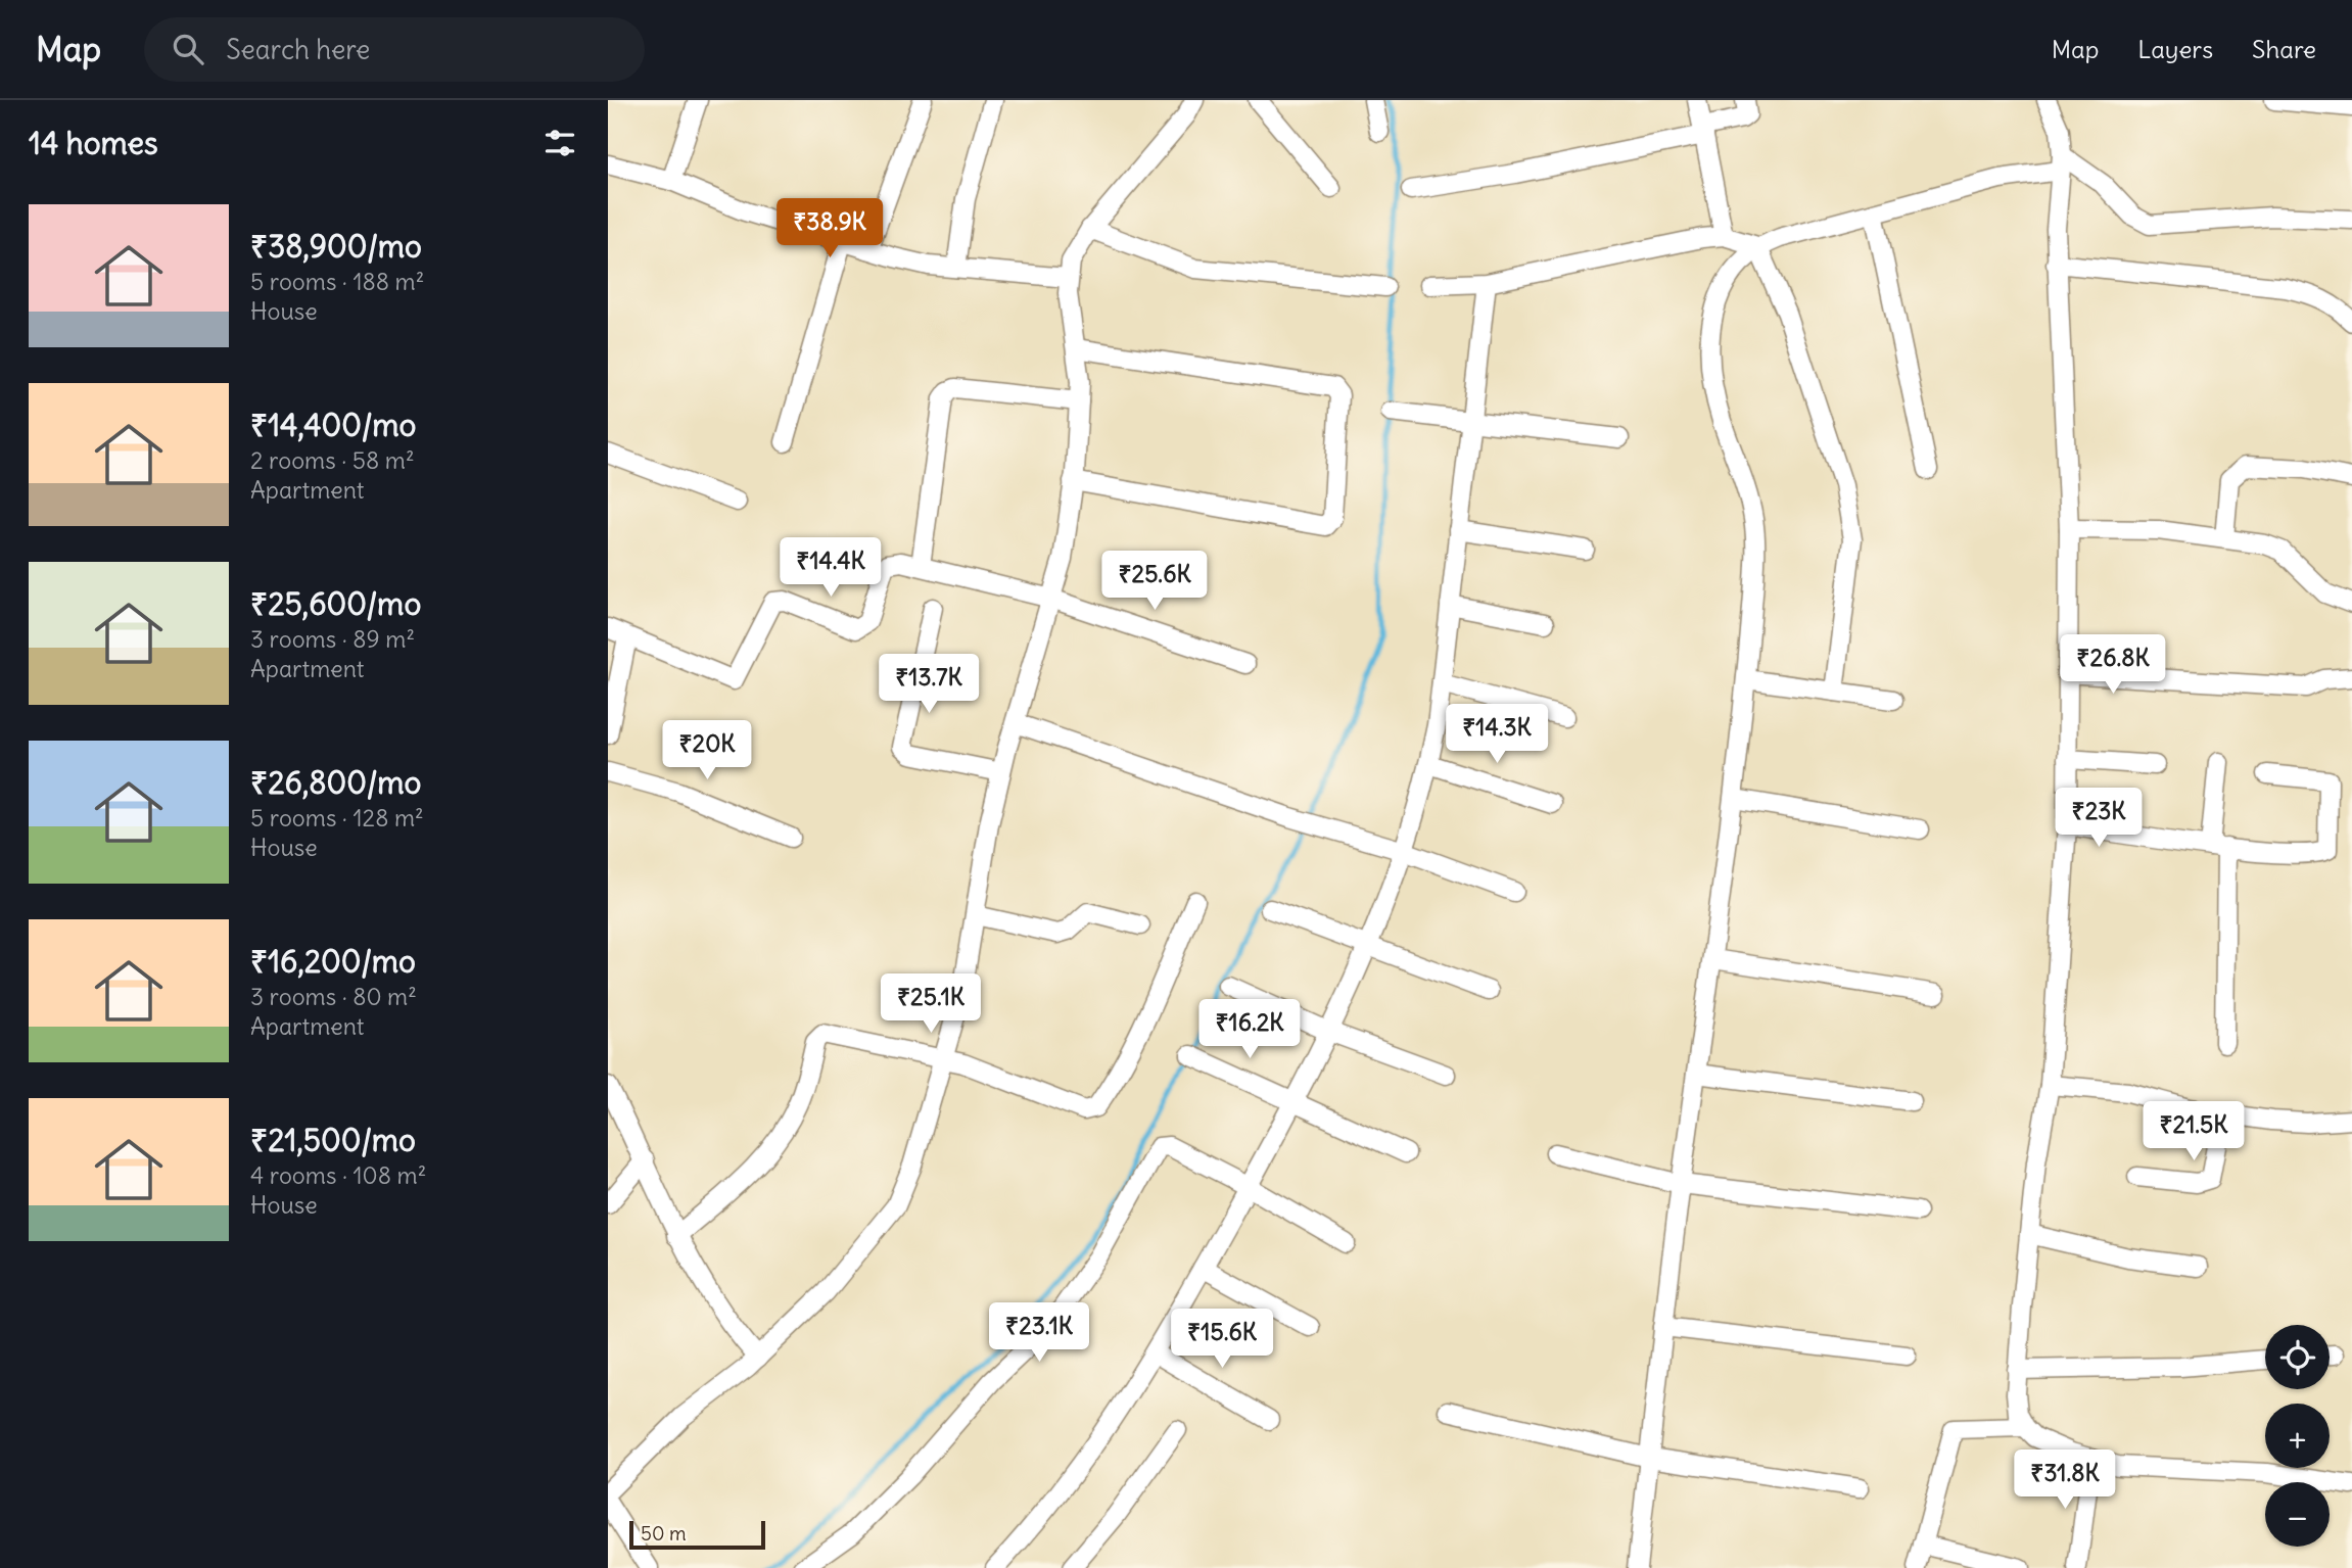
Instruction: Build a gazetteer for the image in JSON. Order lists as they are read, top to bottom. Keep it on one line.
{"scale_bar":"50 m","page":{"header":"Map","search":"Search here","nav":["Map","Layers","Share"],"heading":"14 homes","list":[{"name":"₹38,900/mo","note":"5 rooms · 188 m² · House"},{"name":"₹14,400/mo","note":"2 rooms · 58 m² · Apartment"},{"name":"₹25,600/mo","note":"3 rooms · 89 m² · Apartment"},{"name":"₹26,800/mo","note":"5 rooms · 128 m² · House"},{"name":"₹16,200/mo","note":"3 rooms · 80 m² · Apartment"},{"name":"₹21,500/mo","note":"4 rooms · 108 m² · House"}],"price":["₹38.9K","₹14.4K","₹25.6K","₹26.8K","₹13.7K","₹14.3K","₹20K","₹23K","₹25.1K","₹16.2K","₹21.5K","₹23.1K","₹15.6K","₹31.8K"],"map_buttons":["+","−"],"scale":"50 m"}}
